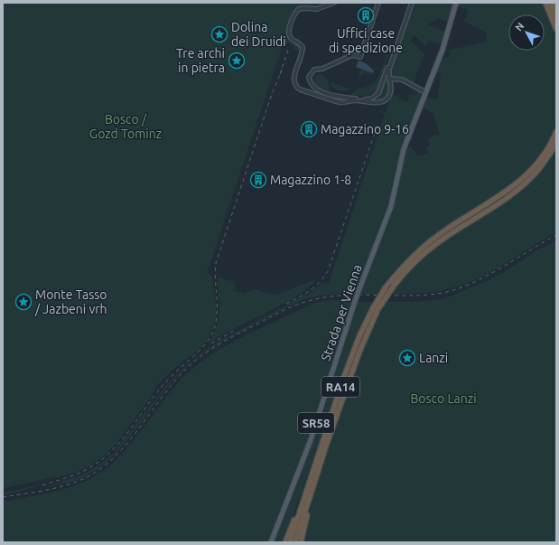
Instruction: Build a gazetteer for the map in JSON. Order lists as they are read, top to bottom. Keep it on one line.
{"streets":{"highway":["RA14"],"main road":["Strada per Vienna","SR58"]},"crossings":[["Strada per Vienna","SR58"]],"parks":["Bosco / Gozd Tominz","Bosco Lanzi"],"places":{"building":["Uffici case di spedizione","Magazzino 9-16","Magazzino 1-8"],"place":["Dolina dei Druidi","Tre archi in pietra","Monte Tasso / Jazbeni vrh","Lanzi"]},"north":"top left"}
